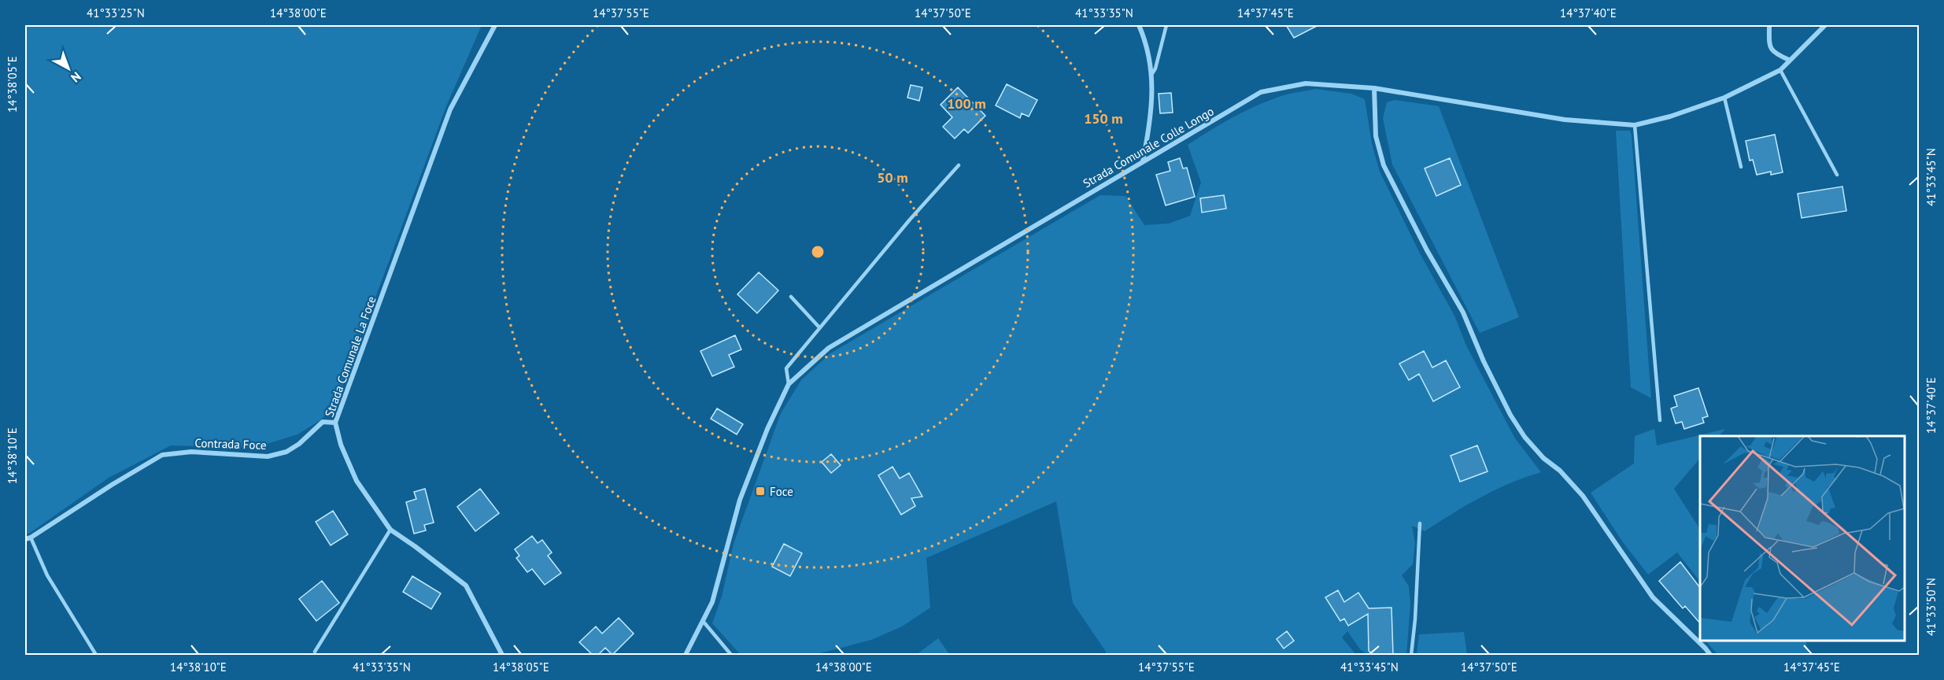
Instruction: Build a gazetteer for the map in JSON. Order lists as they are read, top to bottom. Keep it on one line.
{"streets":{"street":["Strada Comunale Colle Longo","Strada Comunale La Foce","Contrada Foce"]},"crossings":[["Strada Comunale La Foce","Contrada Foce"]],"places":{"transit":["Foce"]},"north":"bottom right","coordinates":["41°33'25\"N","14°38'00\"E","14°37'55\"E","14°37'50\"E","41°33'35\"N","14°37'45\"E","14°37'40\"E","14°38'05\"E","41°33'45\"N","14°38'10\"E","41°33'50\"N"],"rings":["100 m","150 m","50 m"]}
